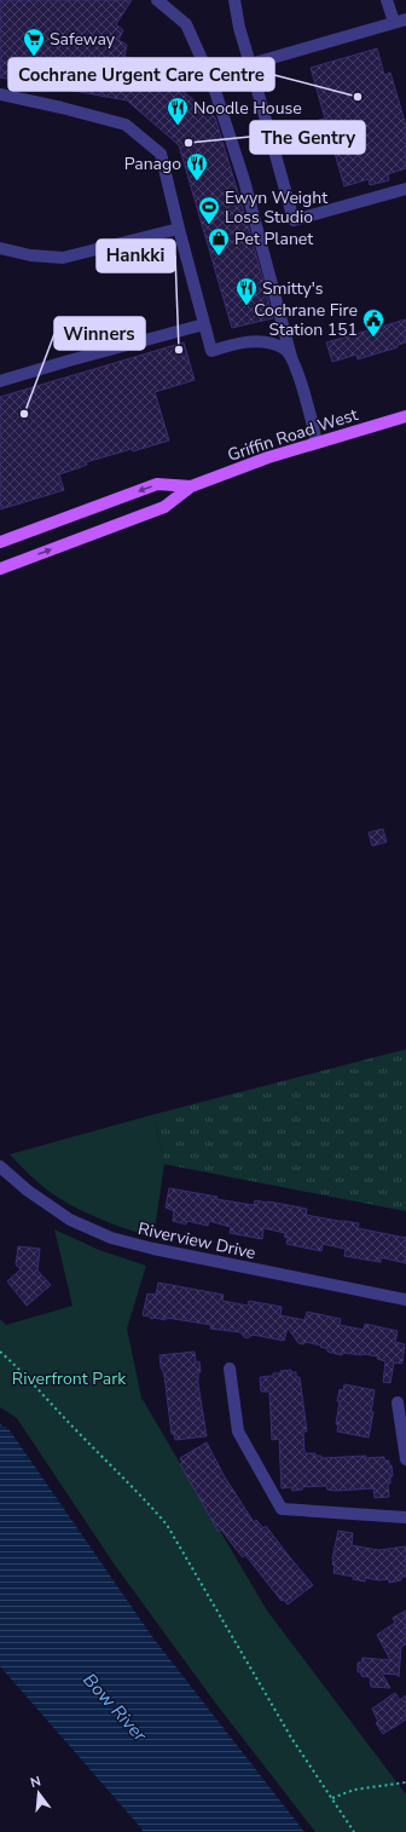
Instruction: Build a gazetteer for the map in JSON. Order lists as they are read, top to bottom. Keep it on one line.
{"streets":{"main road":["Griffin Road West"],"street":["Riverview Drive"]},"water":["Bow River"],"parks":["Riverfront Park"],"places":{"supermarket":["Safeway"],"other":["Cochrane Urgent Care Centre","The Gentry","Hankki","Winners"],"restaurant":["Noodle House","Panago","Smitty's"],"sports":["Ewyn Weight Loss Studio"],"shop":["Pet Planet"],"public building":["Cochrane Fire Station 151"]},"north":"top"}
